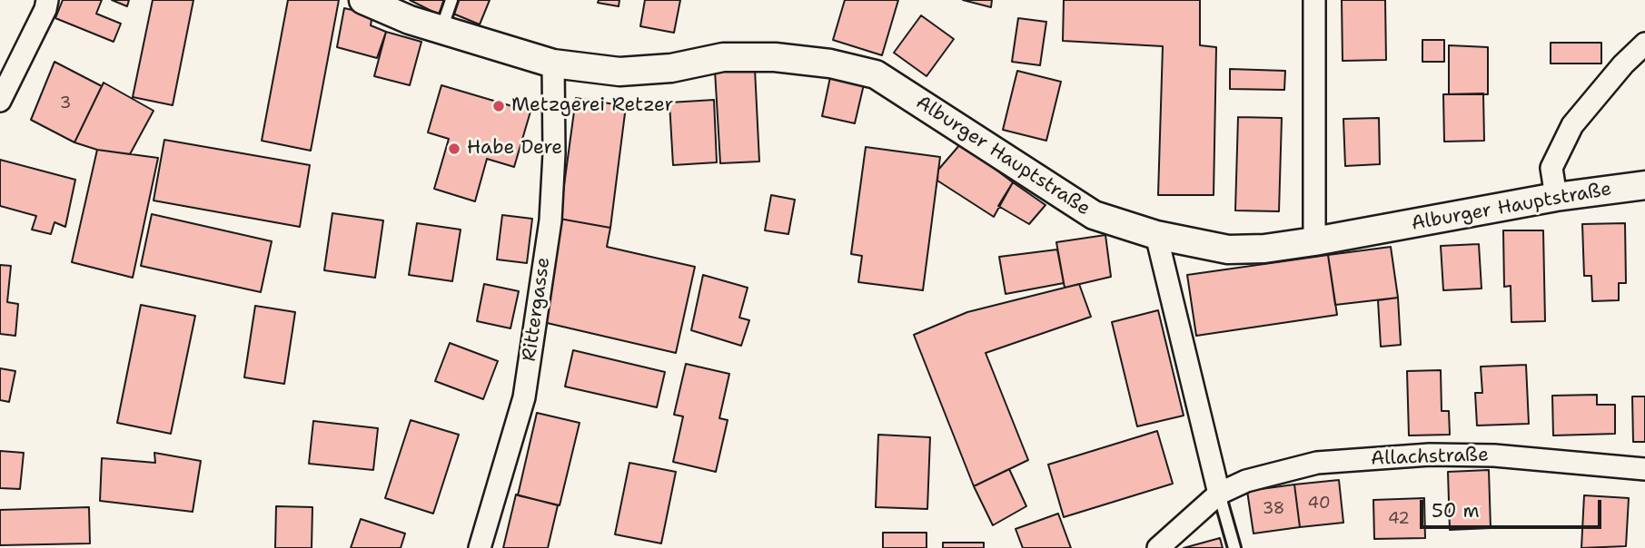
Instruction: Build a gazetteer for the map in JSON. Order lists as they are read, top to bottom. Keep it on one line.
{"streets":{"street":["Alburger Hauptstraße","Rittergasse","Allachstraße"]},"crossings":[["Alburger Hauptstraße","Rittergasse"]],"places":["Metzgerei Retzer","Habe Dere"],"house_numbers":["3","40","38","42"],"scale_bar":"50 m"}
